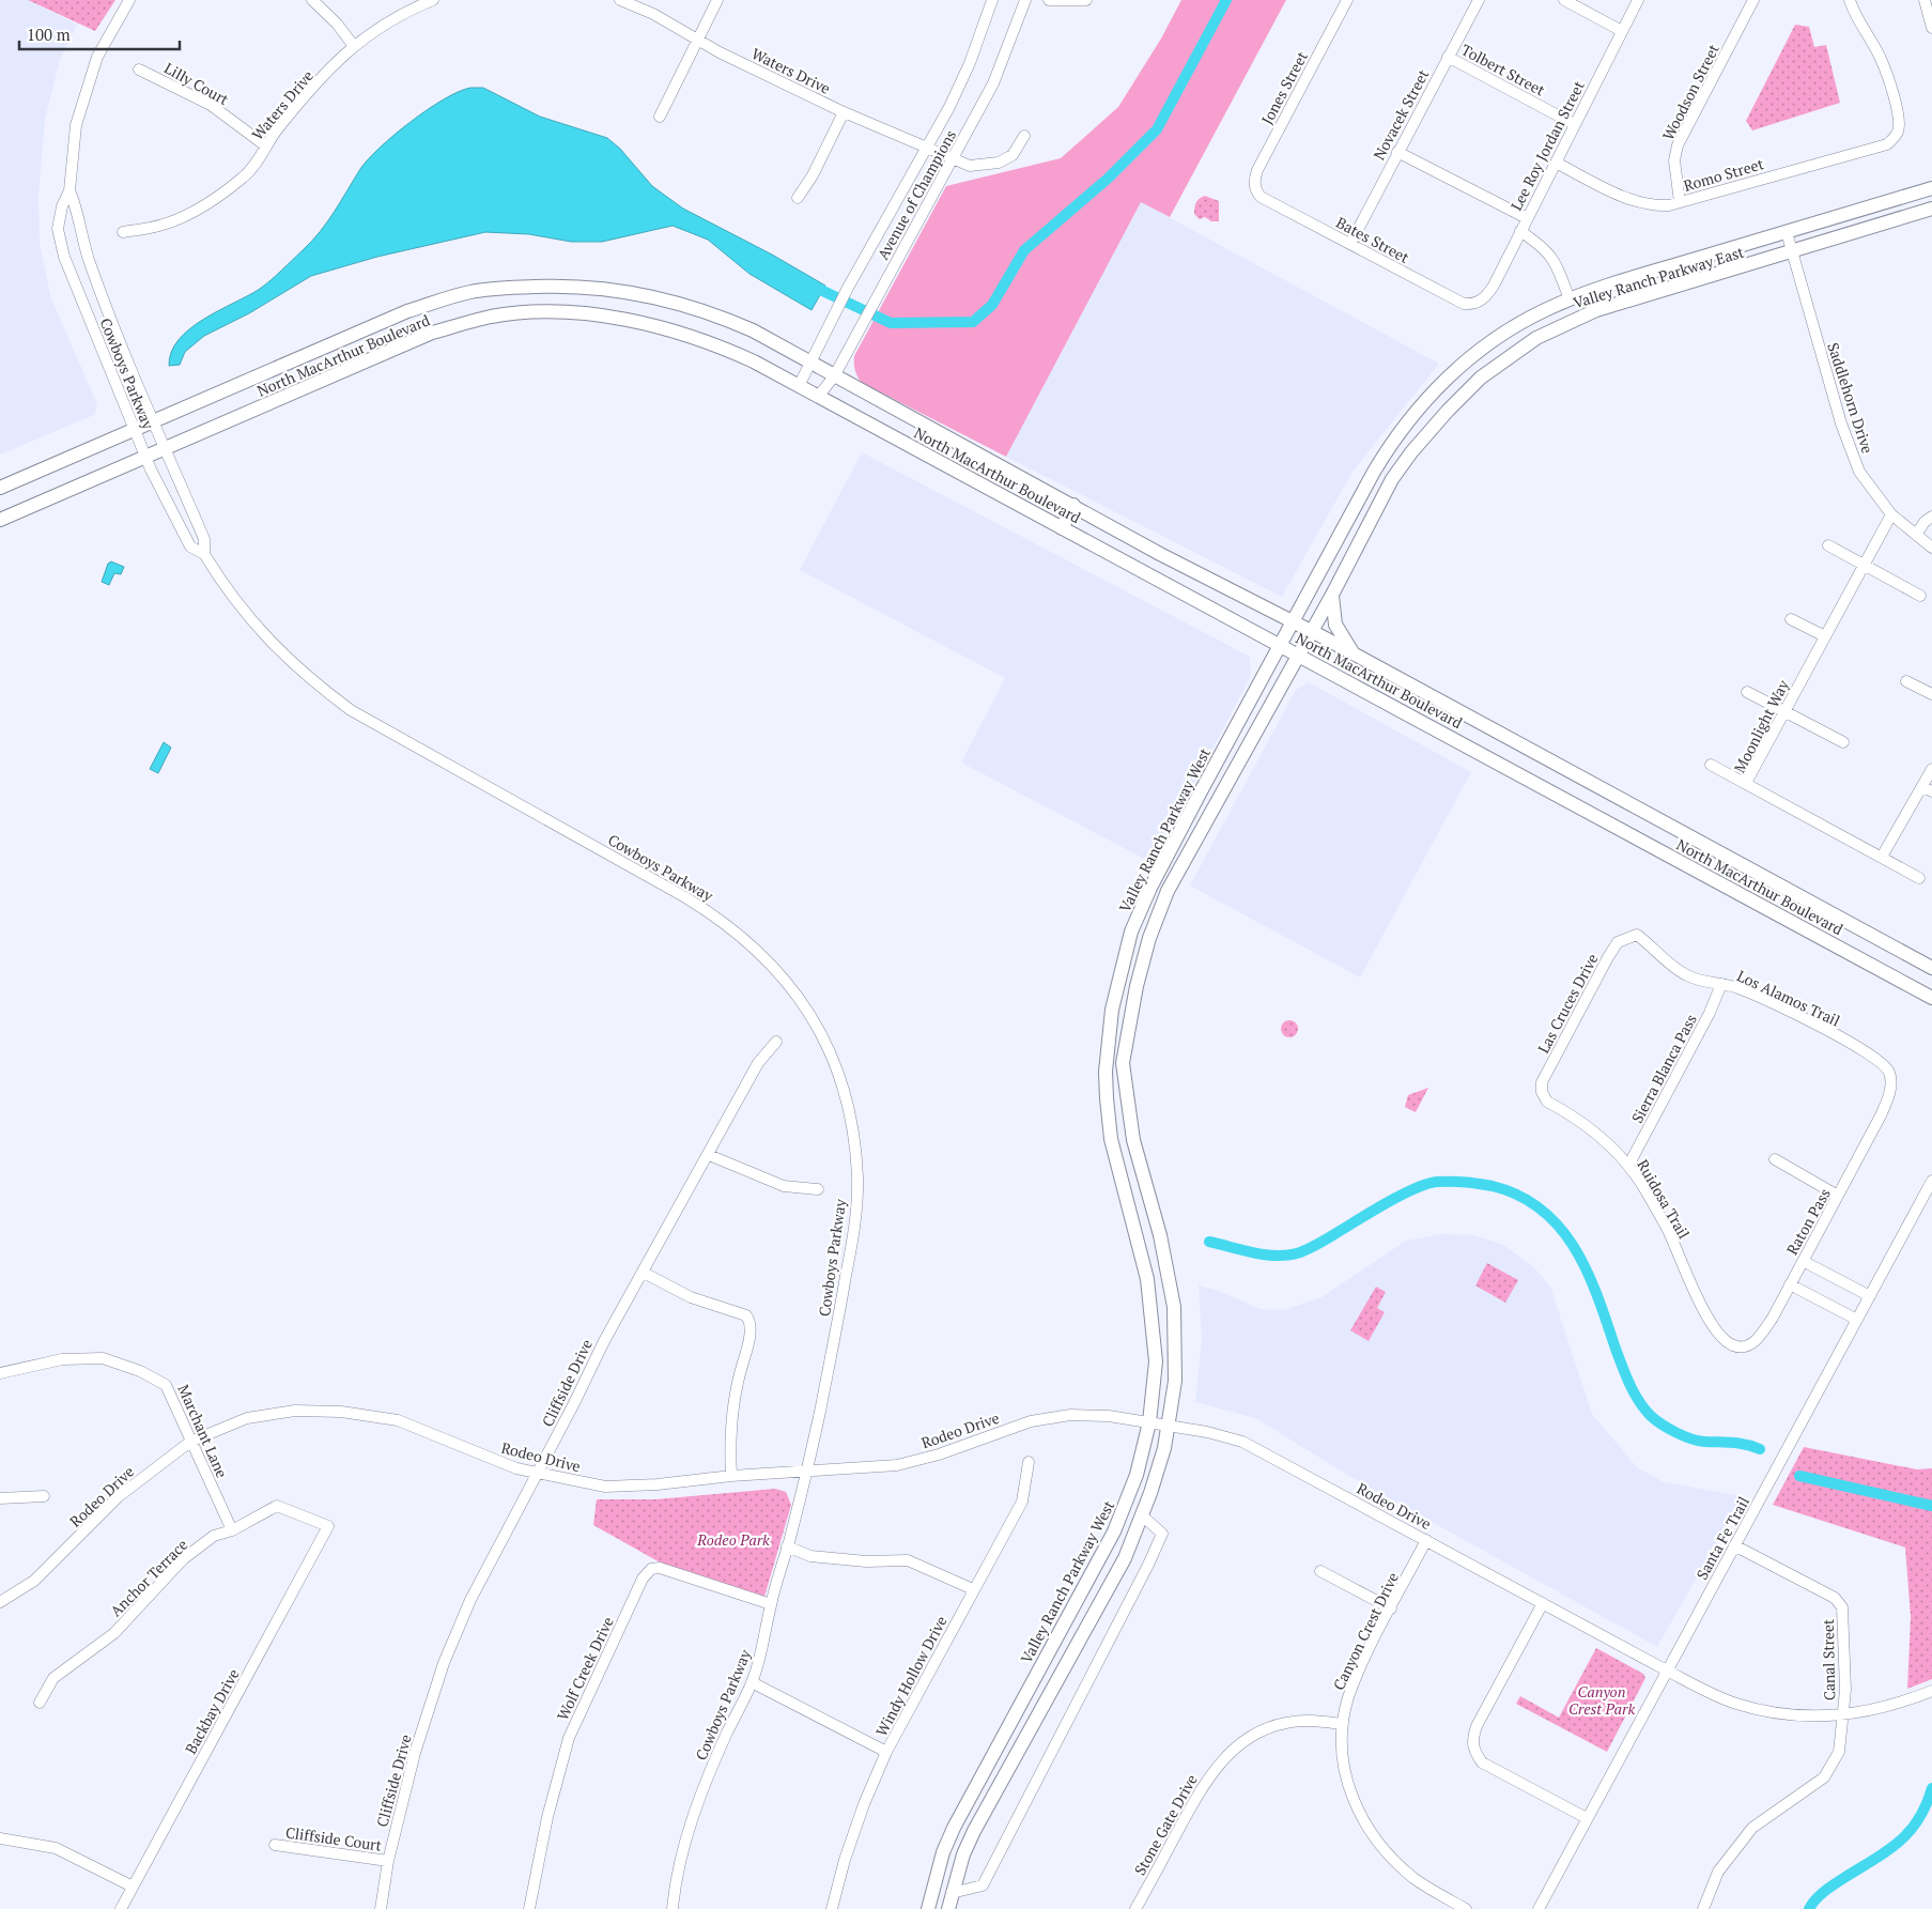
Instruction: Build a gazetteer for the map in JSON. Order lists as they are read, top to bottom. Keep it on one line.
{"streets":{"main road":["Valley Ranch Parkway East","North MacArthur Boulevard","Valley Ranch Parkway West"],"street":["Tolbert Street","Waters Drive","Lilly Court","Jones Street","Woodson Street","Novacek Street","Lee Roy Jordan Street","Romo Street","Avenue of Champions","Bates Street","Cowboys Parkway","Saddlehorn Drive","Moonlight Way","Los Alamos Trail","Las Cruces Drive","Sierra Blanca Pass","Ruidosa Trail","Raton Pass","Cliffside Drive","Rodeo Drive","Marchant Lane","Santa Fe Trail","Anchor Terrace","Canyon Crest Drive","Canal Street","Wolf Creek Drive","Windy Hollow Drive","Backbay Drive","Stone Gate Drive","Cliffside Court"]},"crossings":[["Tolbert Street","Novacek Street"],["Tolbert Street","Lee Roy Jordan Street"],["Waters Drive","Lilly Court"],["Waters Drive","Avenue of Champions"],["Jones Street","Bates Street"],["Woodson Street","Romo Street"],["Novacek Street","Bates Street"],["Lee Roy Jordan Street","Romo Street"],["Lee Roy Jordan Street","Bates Street"],["Avenue of Champions","North MacArthur Boulevard"],["Valley Ranch Parkway East","North MacArthur Boulevard"],["Valley Ranch Parkway East","Saddlehorn Drive"],["Valley Ranch Parkway East","Valley Ranch Parkway West"],["North MacArthur Boulevard","Cowboys Parkway"],["North MacArthur Boulevard","Valley Ranch Parkway West"],["Cowboys Parkway","Rodeo Drive"],["Cowboys Parkway","Wolf Creek Drive"],["Saddlehorn Drive","Moonlight Way"],["Valley Ranch Parkway West","Rodeo Drive"],["Los Alamos Trail","Las Cruces Drive"],["Los Alamos Trail","Sierra Blanca Pass"],["Los Alamos Trail","Raton Pass"],["Las Cruces Drive","Ruidosa Trail"],["Sierra Blanca Pass","Ruidosa Trail"],["Ruidosa Trail","Raton Pass"],["Cliffside Drive","Rodeo Drive"],["Cliffside Drive","Cliffside Court"],["Rodeo Drive","Marchant Lane"],["Rodeo Drive","Santa Fe Trail"],["Rodeo Drive","Canyon Crest Drive"],["Rodeo Drive","Canal Street"],["Marchant Lane","Anchor Terrace"],["Santa Fe Trail","Canal Street"],["Anchor Terrace","Backbay Drive"],["Canyon Crest Drive","Stone Gate Drive"]],"parks":["Rodeo Park","Canyon Crest Park"],"scale_bar":"100 m"}
